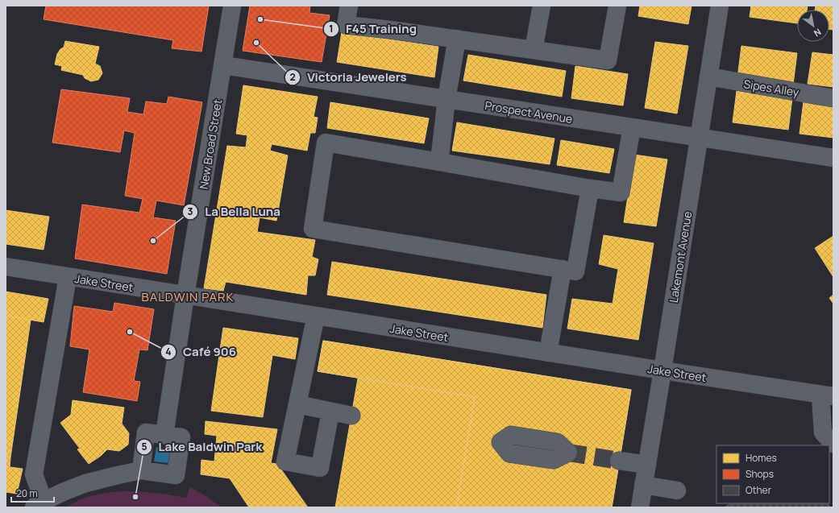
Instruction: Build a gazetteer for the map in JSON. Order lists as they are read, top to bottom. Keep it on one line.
{"streets":{"street":["Sipes Alley","Prospect Avenue","New Broad Street","Lakemont Avenue","Jake Street"]},"crossings":[["Sipes Alley","Lakemont Avenue"],["Prospect Avenue","New Broad Street"],["Prospect Avenue","Lakemont Avenue"],["New Broad Street","Jake Street"],["Lakemont Avenue","Jake Street"]],"districts":["BALDWIN PARK"],"places":["F45 Training","Victoria Jewelers","La Bella Luna","Café 906","Lake Baldwin Park"],"legend":["Homes","Shops","Other"],"scale_bar":"20 m","north":"bottom right"}
